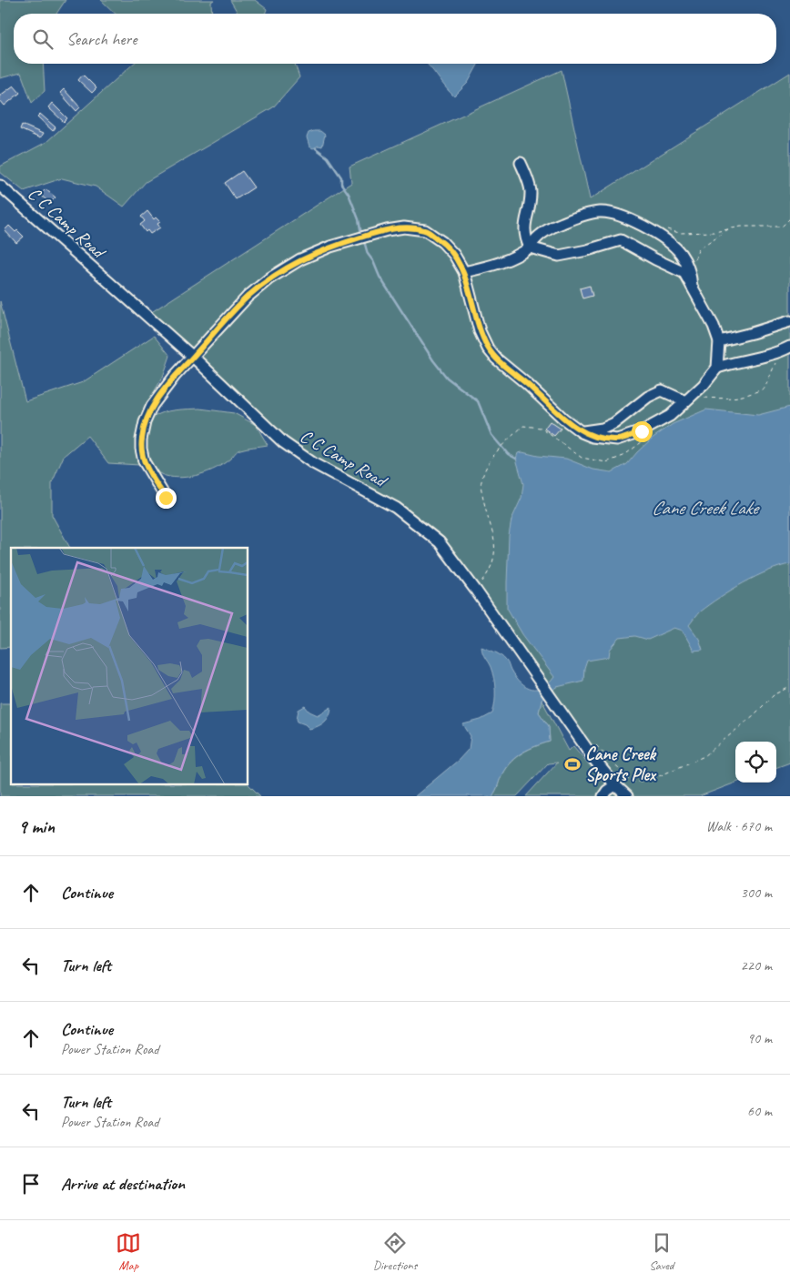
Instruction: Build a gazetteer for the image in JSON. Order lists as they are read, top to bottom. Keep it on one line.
{"streets":{"street":["C C Camp Road"]},"water":["Cane Creek Lake"],"places":{"sports":["Cane Creek Sports Plex"]},"page":{"search":"Search here","heading":["9 min","Walk · 670 m"],"list":[["Continue","300 m"],["Turn left","220 m"],["Continue","Power Station Road","90 m"],["Turn left","Power Station Road","60 m"],"Arrive at destination"],"nav":["Map","Directions","Saved"]}}
